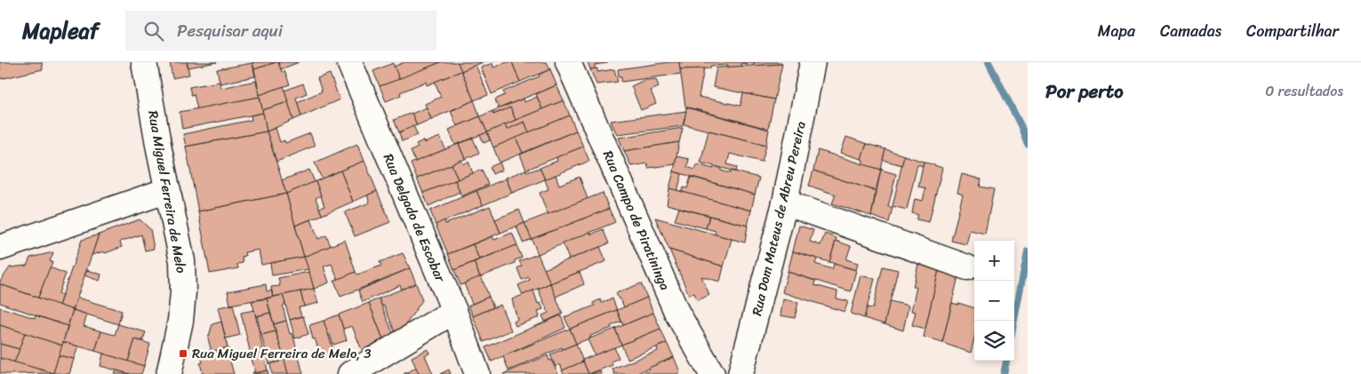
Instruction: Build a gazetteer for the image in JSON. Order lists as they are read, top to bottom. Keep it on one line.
{"streets":{"street":["Rua Miguel Ferreira de Melo","Rua Delgado de Escobar","Rua Dom Mateus de Abreu Pereira","Rua Campo de Piratininga"]},"places":{"transit":["Rua Miguel Ferreira de Melo, 3"]},"page":{"header":"Mapleaf","search":"Pesquisar aqui","nav":["Mapa","Camadas","Compartilhar"],"heading":["Por perto","0 resultados"],"map_buttons":["+","−"]}}
